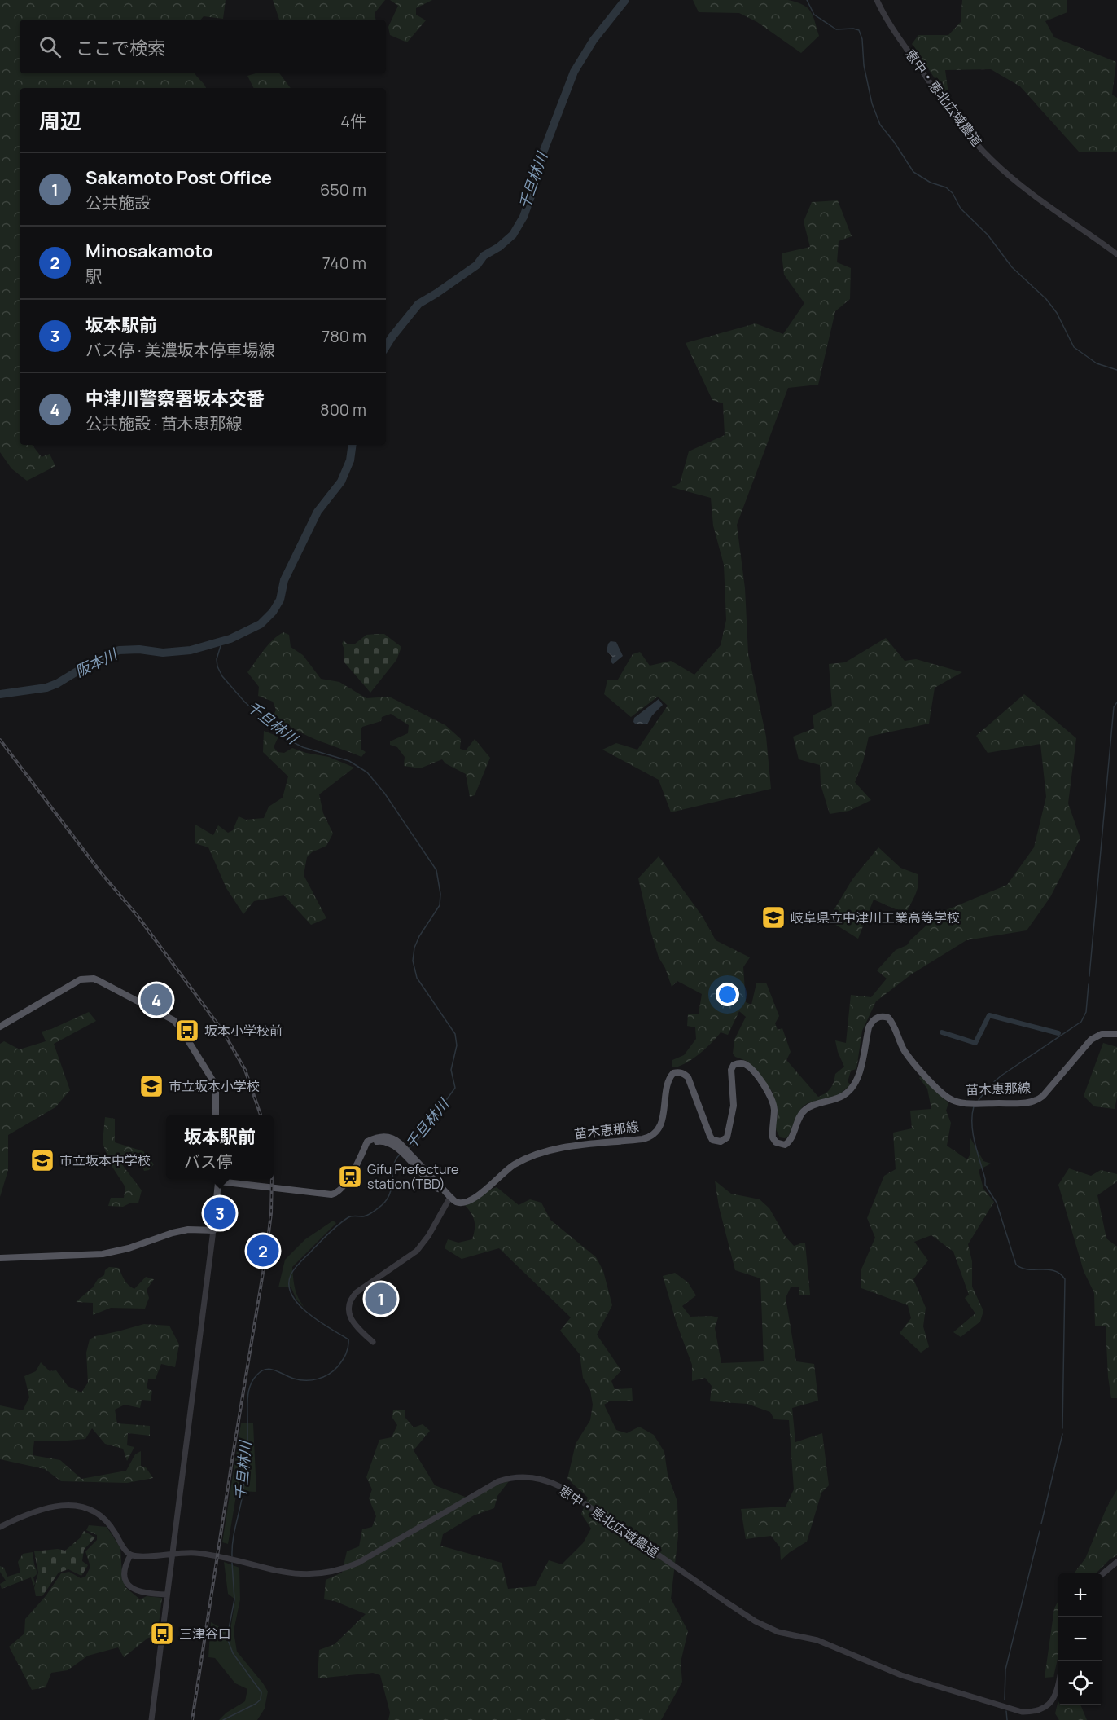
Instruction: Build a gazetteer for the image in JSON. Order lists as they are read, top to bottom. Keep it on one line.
{"streets":{"main road":["苗木恵那線"],"street":["恵中・恵北広域農道"]},"water":["千旦林川","阪本川"],"places":{"school or university":["岐阜県立中津川工業高等学校","市立坂本小学校","市立坂本中学校"],"bus stop":["坂本小学校前","三津谷口"],"station":["Gifu Prefecture station(TBD)"]},"page":{"search":"ここで検索","heading":["周辺","4件"],"list":[{"mark":"1","name":"Sakamoto Post Office","note":"公共施設","value":"650 m"},{"mark":"2","name":"Minosakamoto","note":"駅","value":"740 m"},{"mark":"3","name":"坂本駅前","note":"バス停 · 美濃坂本停車場線","value":"780 m"},{"mark":"4","name":"中津川警察署坂本交番","note":"公共施設 · 苗木恵那線","value":"800 m"}],"pins":["4","3","2","1"],"popup":["坂本駅前","バス停"],"map_buttons":["+","−"]}}
